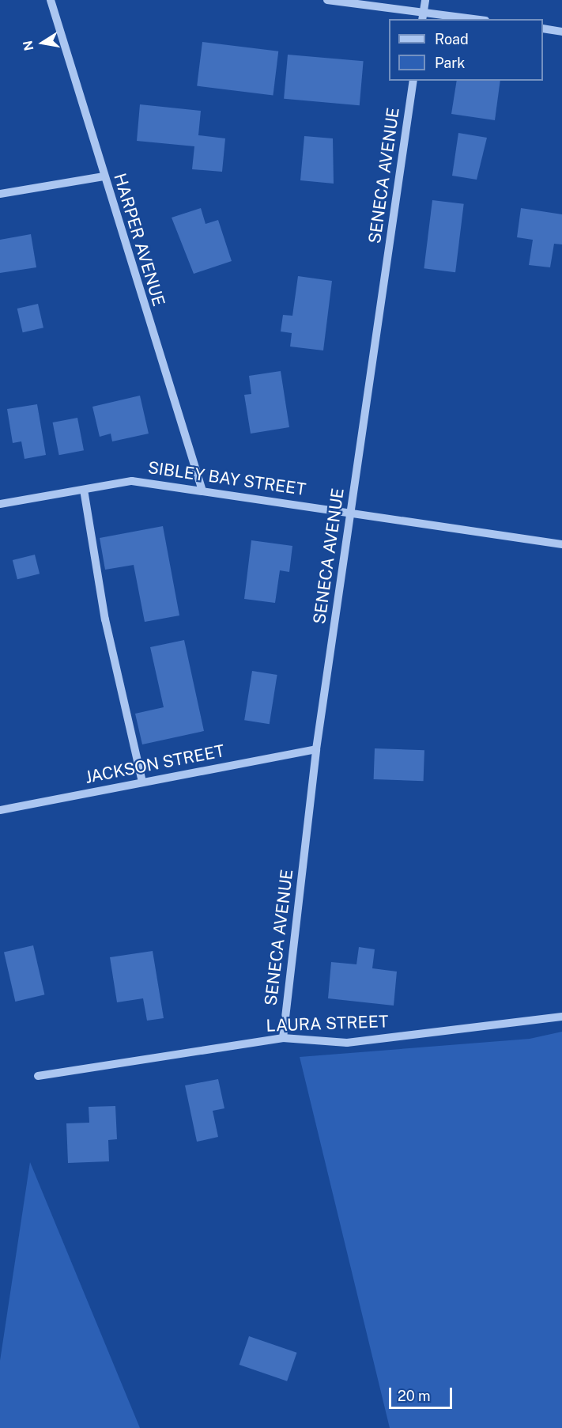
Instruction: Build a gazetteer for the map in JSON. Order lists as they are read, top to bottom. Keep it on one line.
{"streets":{"street":["SENECA AVENUE","HARPER AVENUE","SIBLEY BAY STREET","JACKSON STREET","LAURA STREET"]},"crossings":[["SENECA AVENUE","SIBLEY BAY STREET"],["SENECA AVENUE","JACKSON STREET"],["SENECA AVENUE","LAURA STREET"],["HARPER AVENUE","SIBLEY BAY STREET"]],"legend":["Road","Park"],"scale_bar":"20 m","north":"left"}
